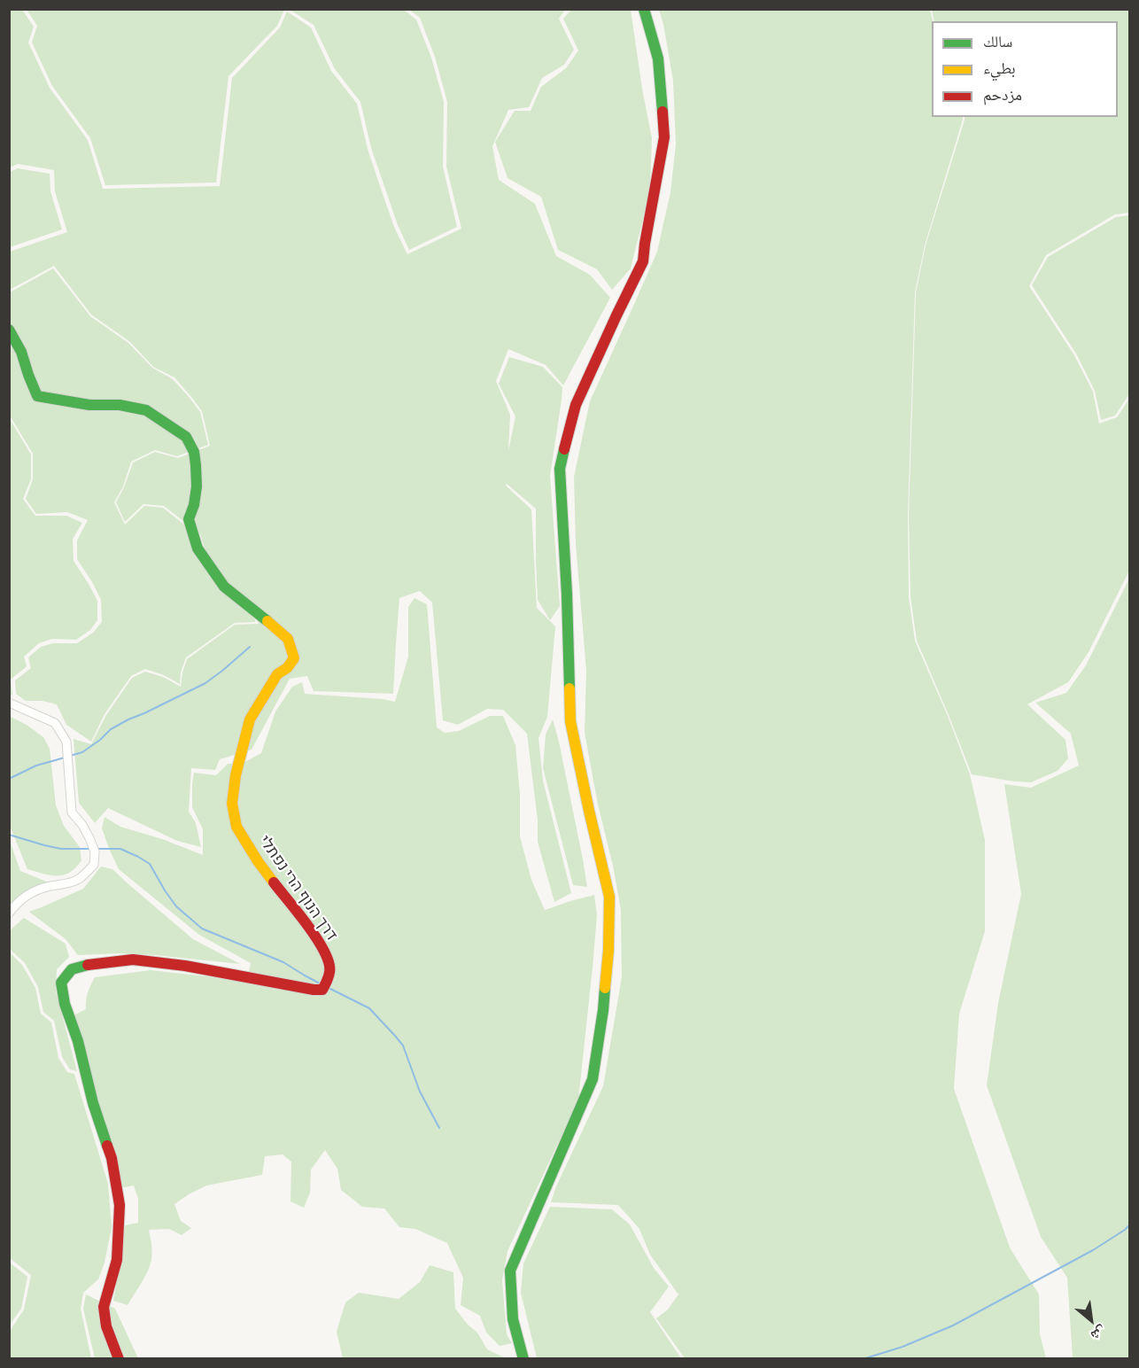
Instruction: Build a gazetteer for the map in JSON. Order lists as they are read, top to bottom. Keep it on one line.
{"streets":{"street":["דרך הנוף הרי נפתלי"]},"legend":["سالك","بطيء","مزدحم"],"north":"bottom right"}
